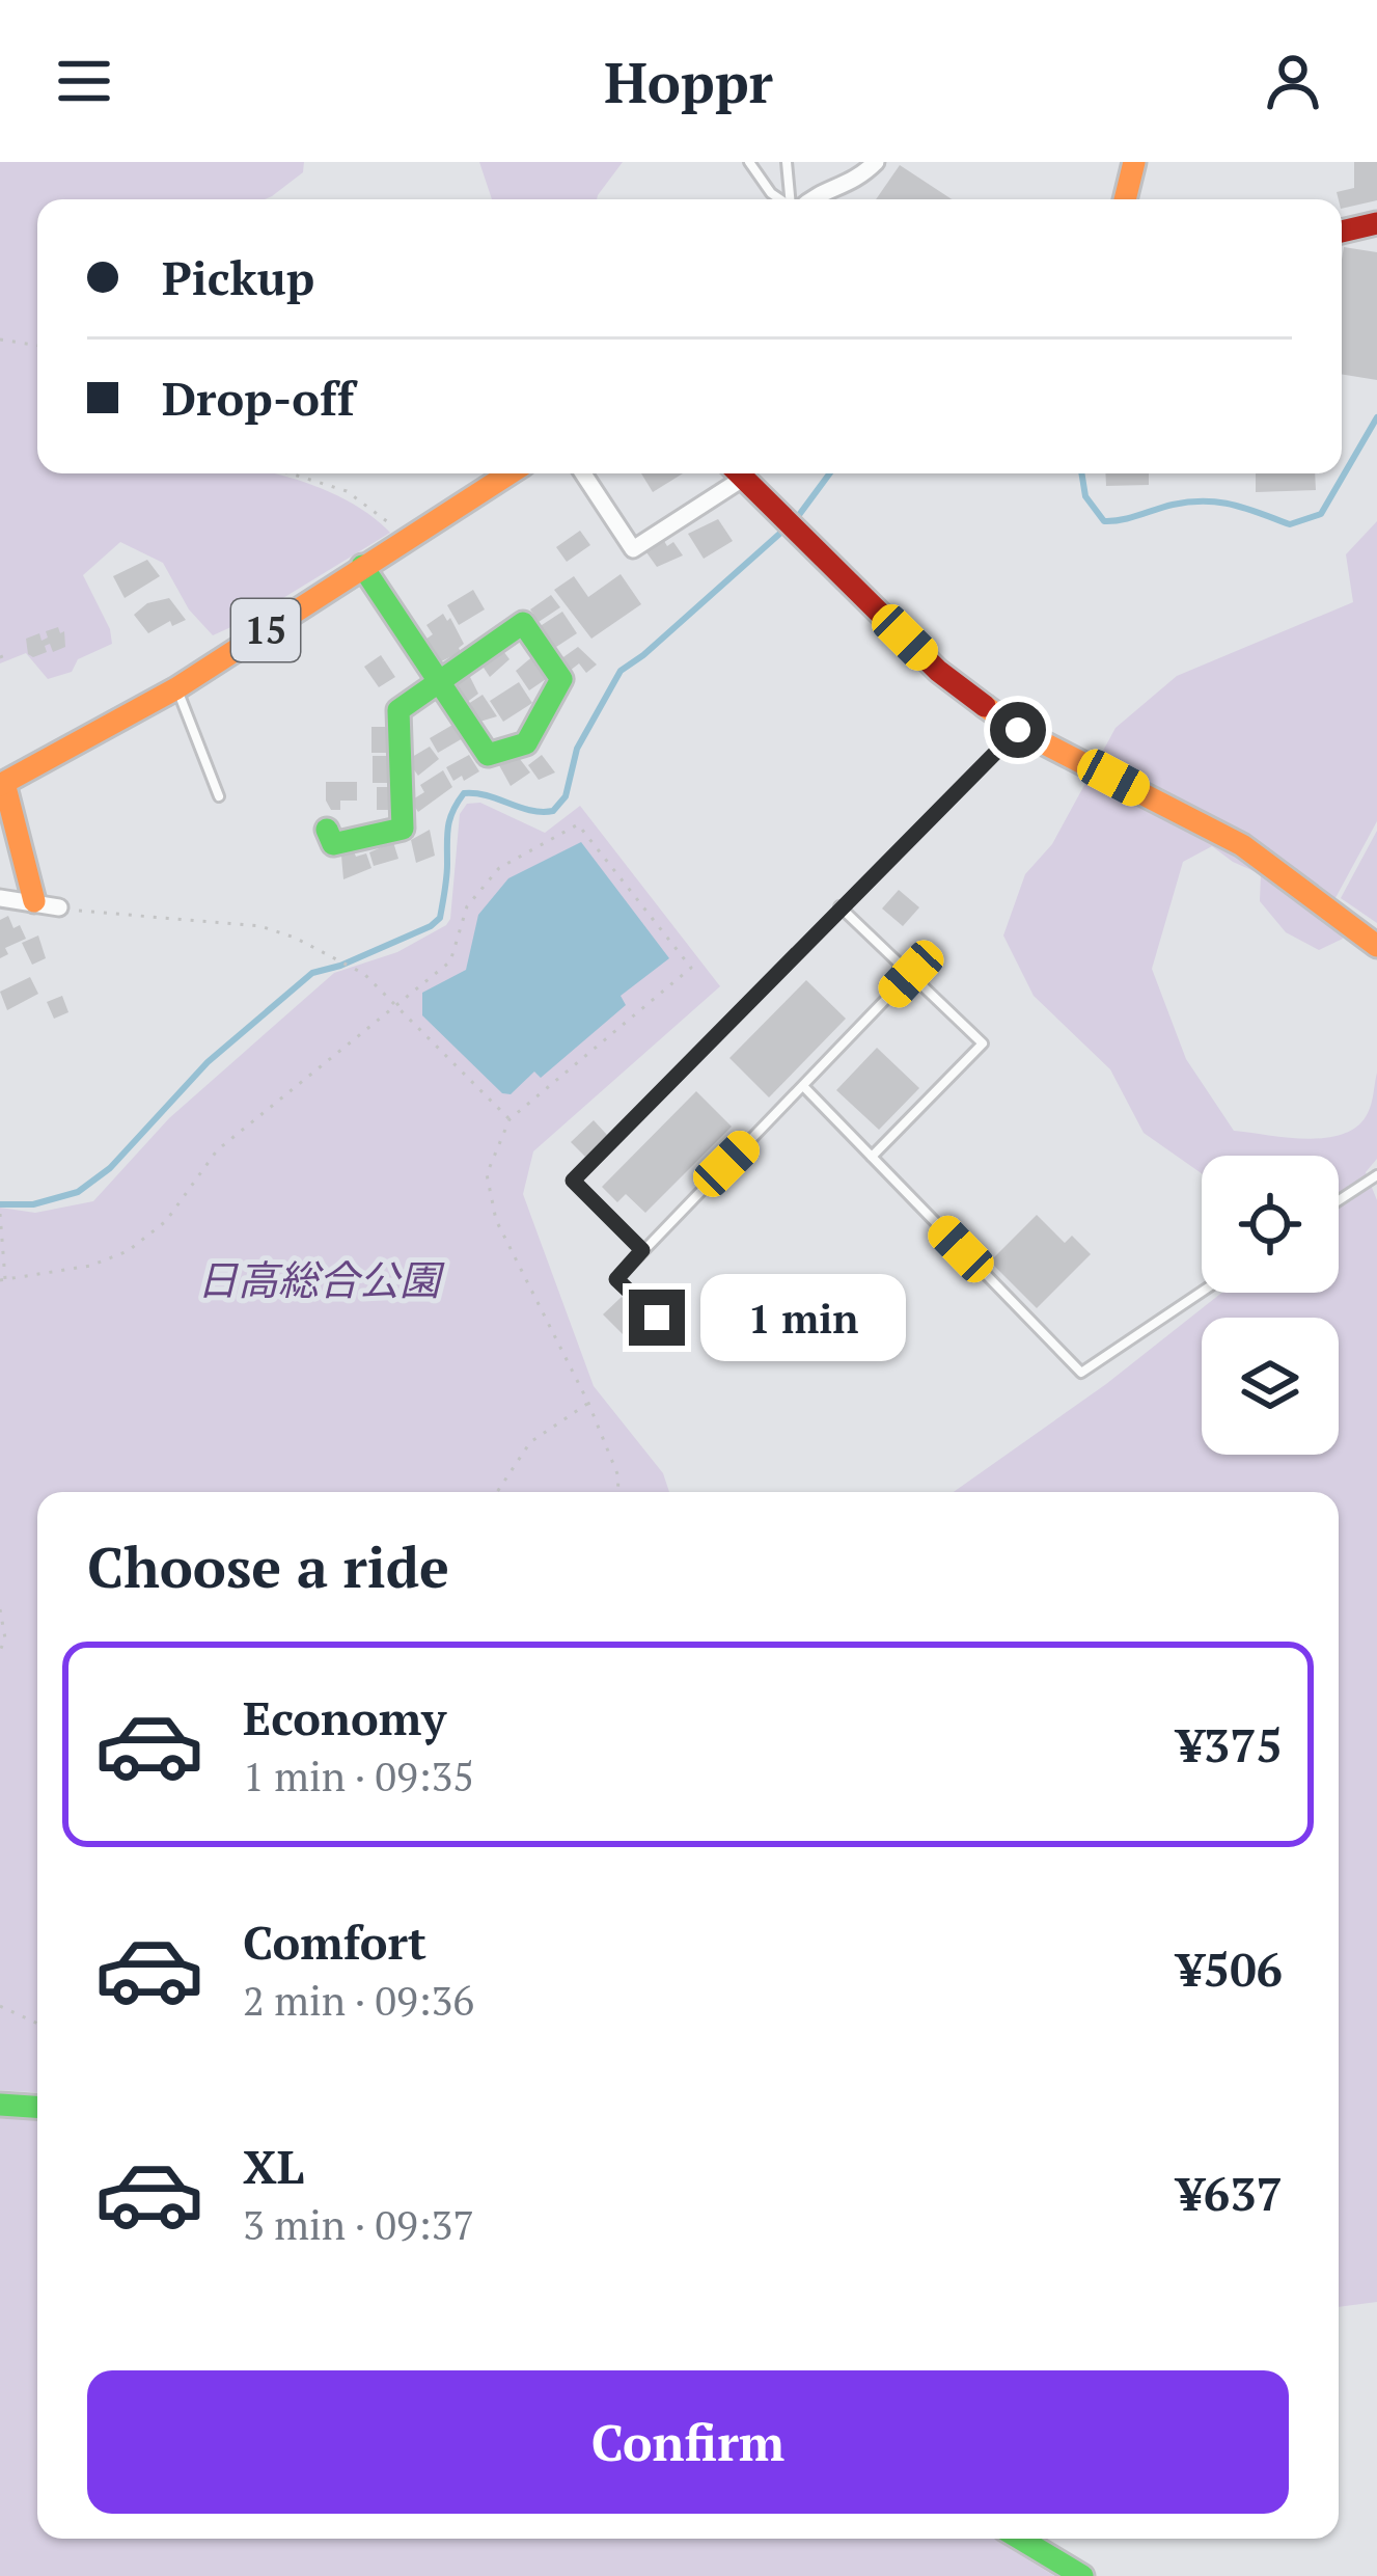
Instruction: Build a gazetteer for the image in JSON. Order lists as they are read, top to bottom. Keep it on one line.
{"streets":{"street":["15"]},"parks":["日高総合公園"],"page":{"header":"Hoppr","banner":["Pickup","Drop-off"],"bubble":"1 min","heading":"Choose a ride","list":[{"name":"Economy","note":"1 min · 09:35","value":"¥375"},{"name":"Comfort","note":"2 min · 09:36","value":"¥506"},{"name":"XL","note":"3 min · 09:37","value":"¥637"}],"buttons":"Confirm"}}
